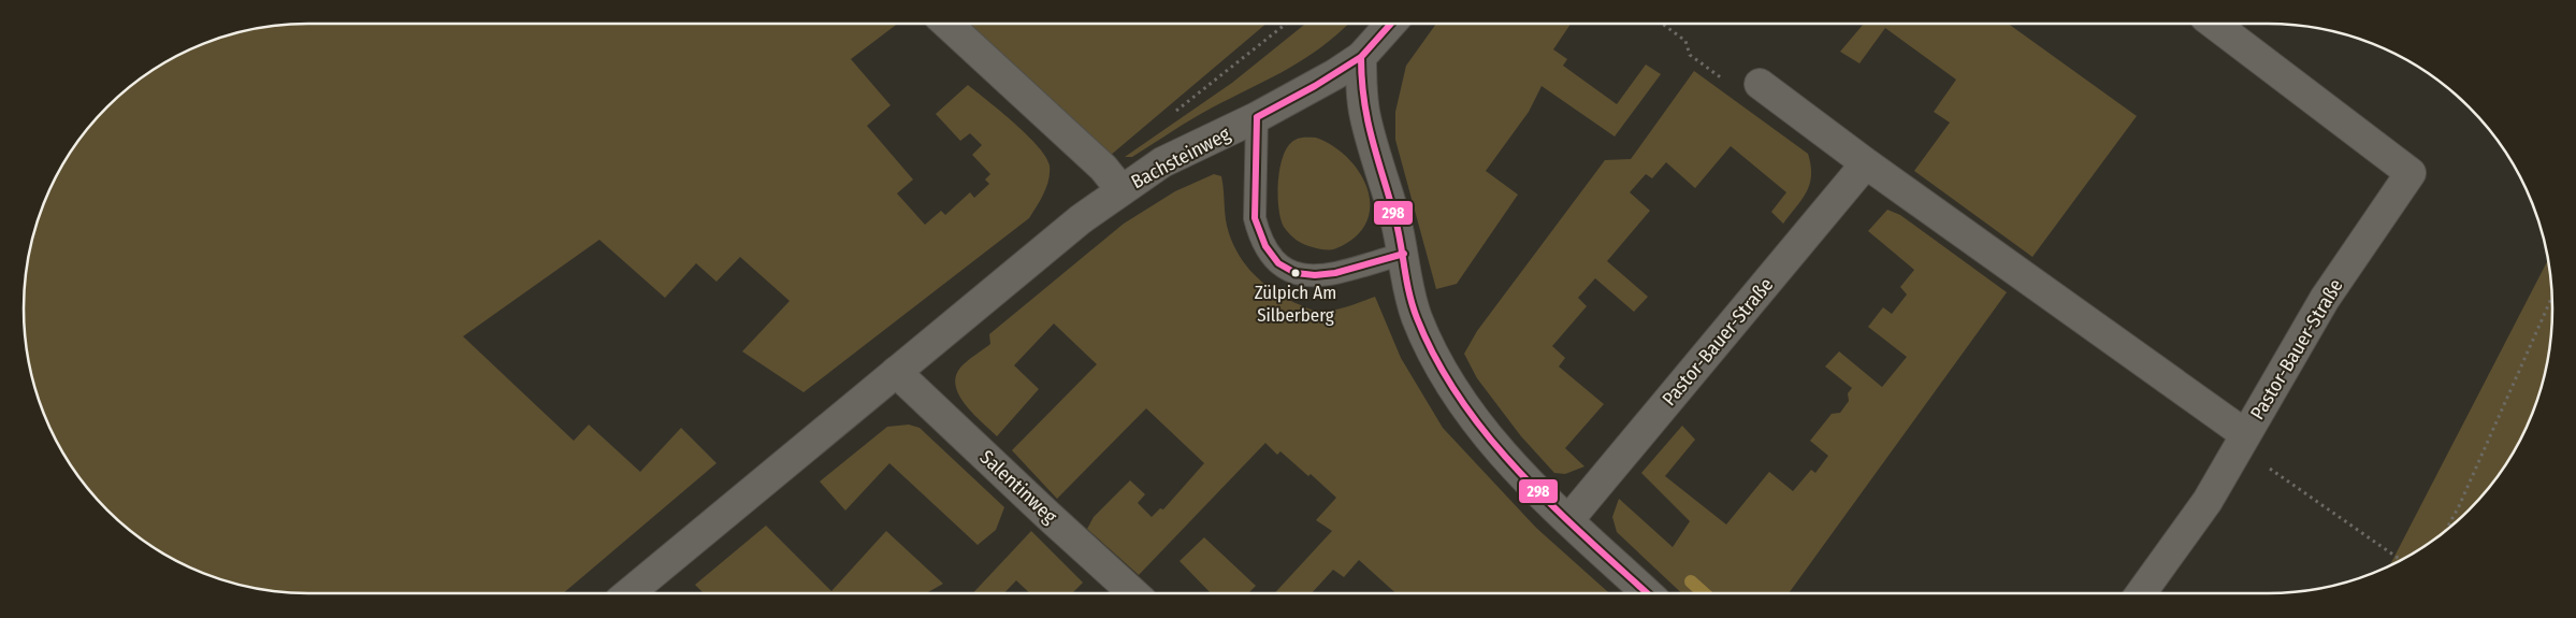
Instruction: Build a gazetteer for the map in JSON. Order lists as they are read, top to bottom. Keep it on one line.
{"streets":{"street":["Bachsteinweg","Pastor-Bauer-Straße","Salentinweg"]},"crossings":[["Bachsteinweg","Salentinweg"]],"places":["Zülpich Am Silberberg"],"lines":["transit line 298"]}
